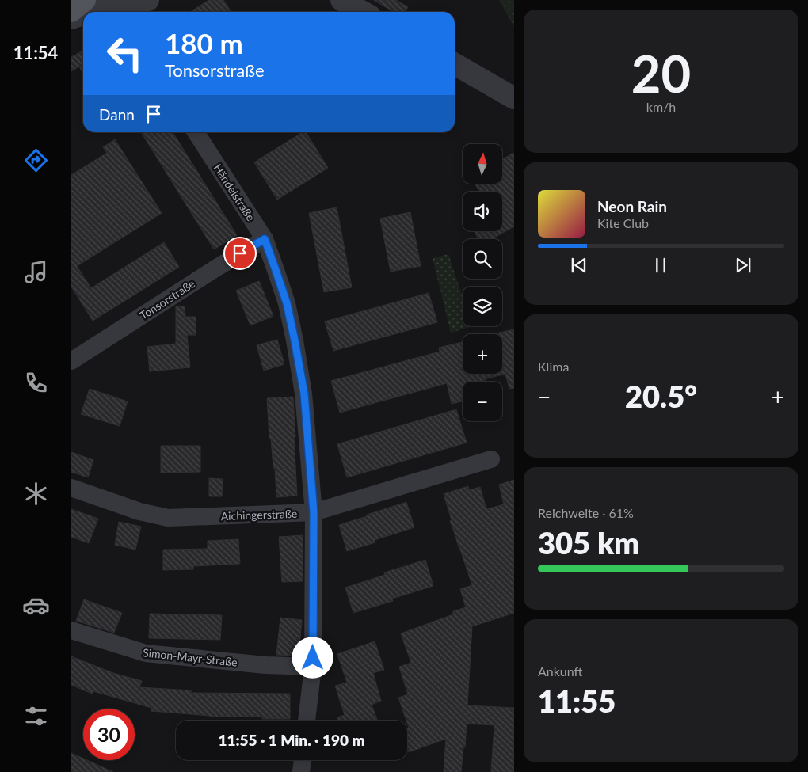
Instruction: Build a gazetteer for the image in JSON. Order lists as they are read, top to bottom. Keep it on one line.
{"streets":{"street":["Händelstraße","Tonsorstraße","Aichingerstraße","Simon-Mayr-Straße"]},"crossings":[["Händelstraße","Tonsorstraße"],["Händelstraße","Aichingerstraße"],["Händelstraße","Simon-Mayr-Straße"]],"north":"top","page":{"tabs":"11:54","tile":[["20","km/h"],"Klima",["Reichweite · 61%","305 km"],["Ankunft","11:55"]],"turn":["180 m","Tonsorstraße"],"then":"Dann","map_buttons":["+","−"],"song":["Neon Rain","Kite Club"],"heat":["−","20.5°","+"],"limit":"30","trip":"11:55 · 1 Min. · 190 m"}}
